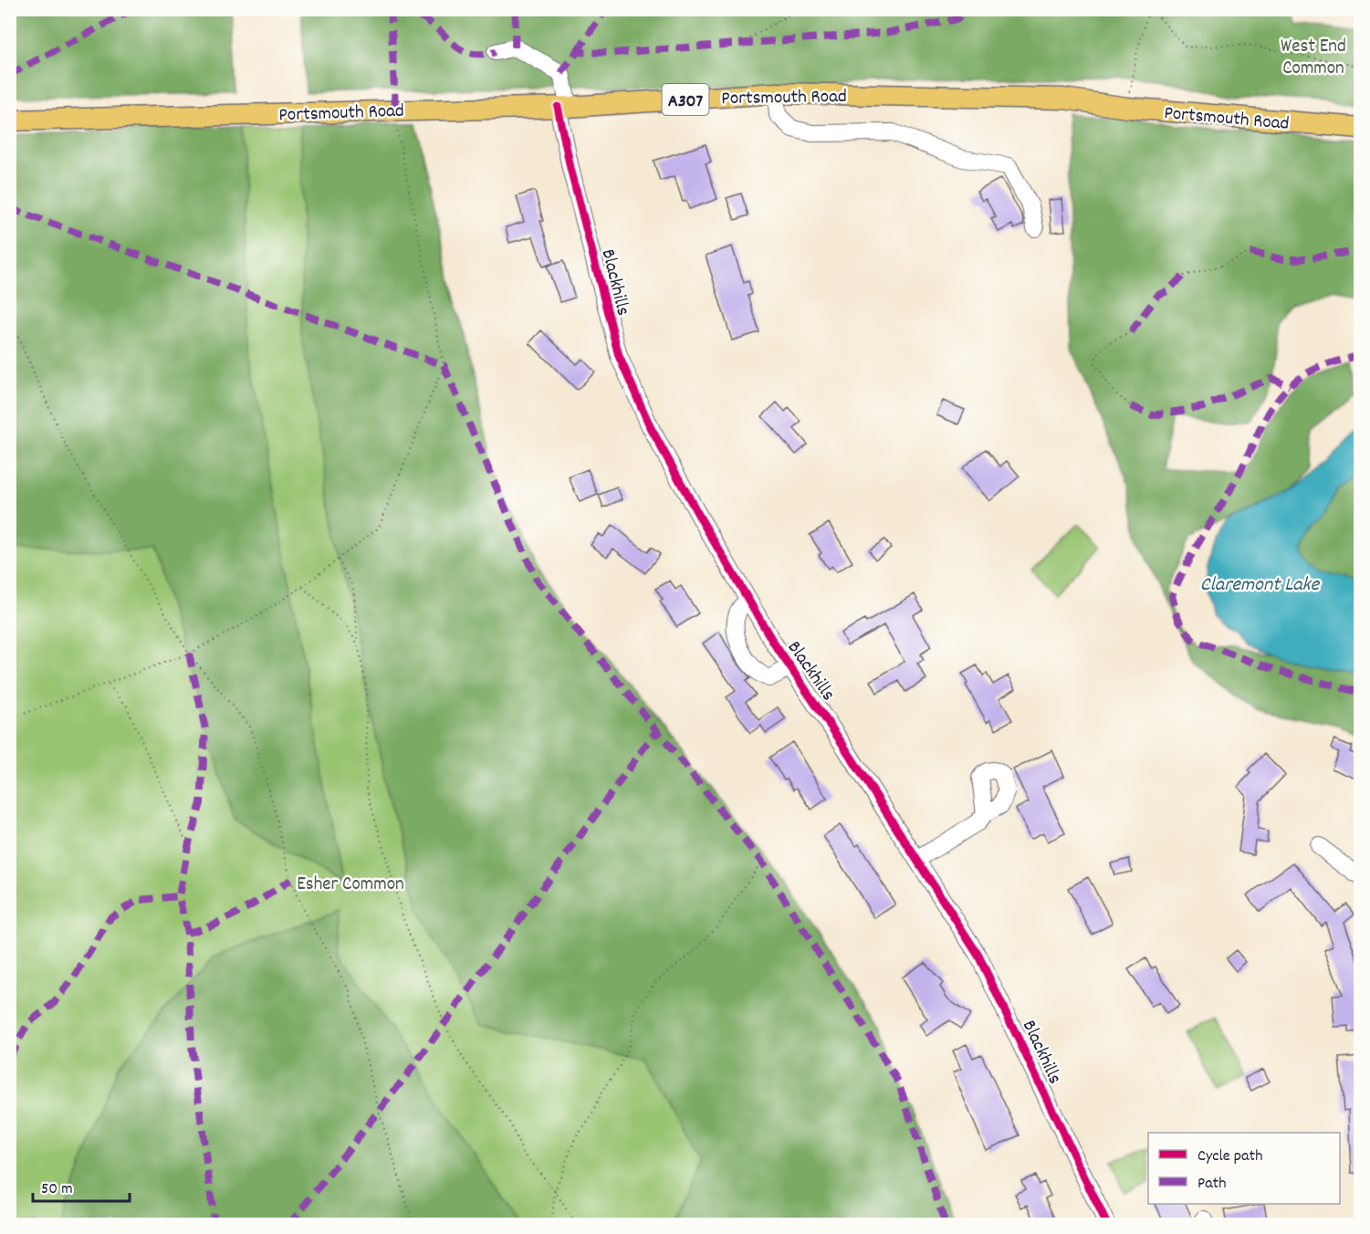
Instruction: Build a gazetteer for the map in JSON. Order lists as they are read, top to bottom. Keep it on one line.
{"streets":{"main road":["Portsmouth Road","A307"],"street":["Blackhills"]},"crossings":[["Portsmouth Road","Blackhills"]],"water":["Claremont Lake"],"parks":["West End Common","Esher Common"],"legend":["Cycle path","Path"],"scale_bar":"50 m"}
